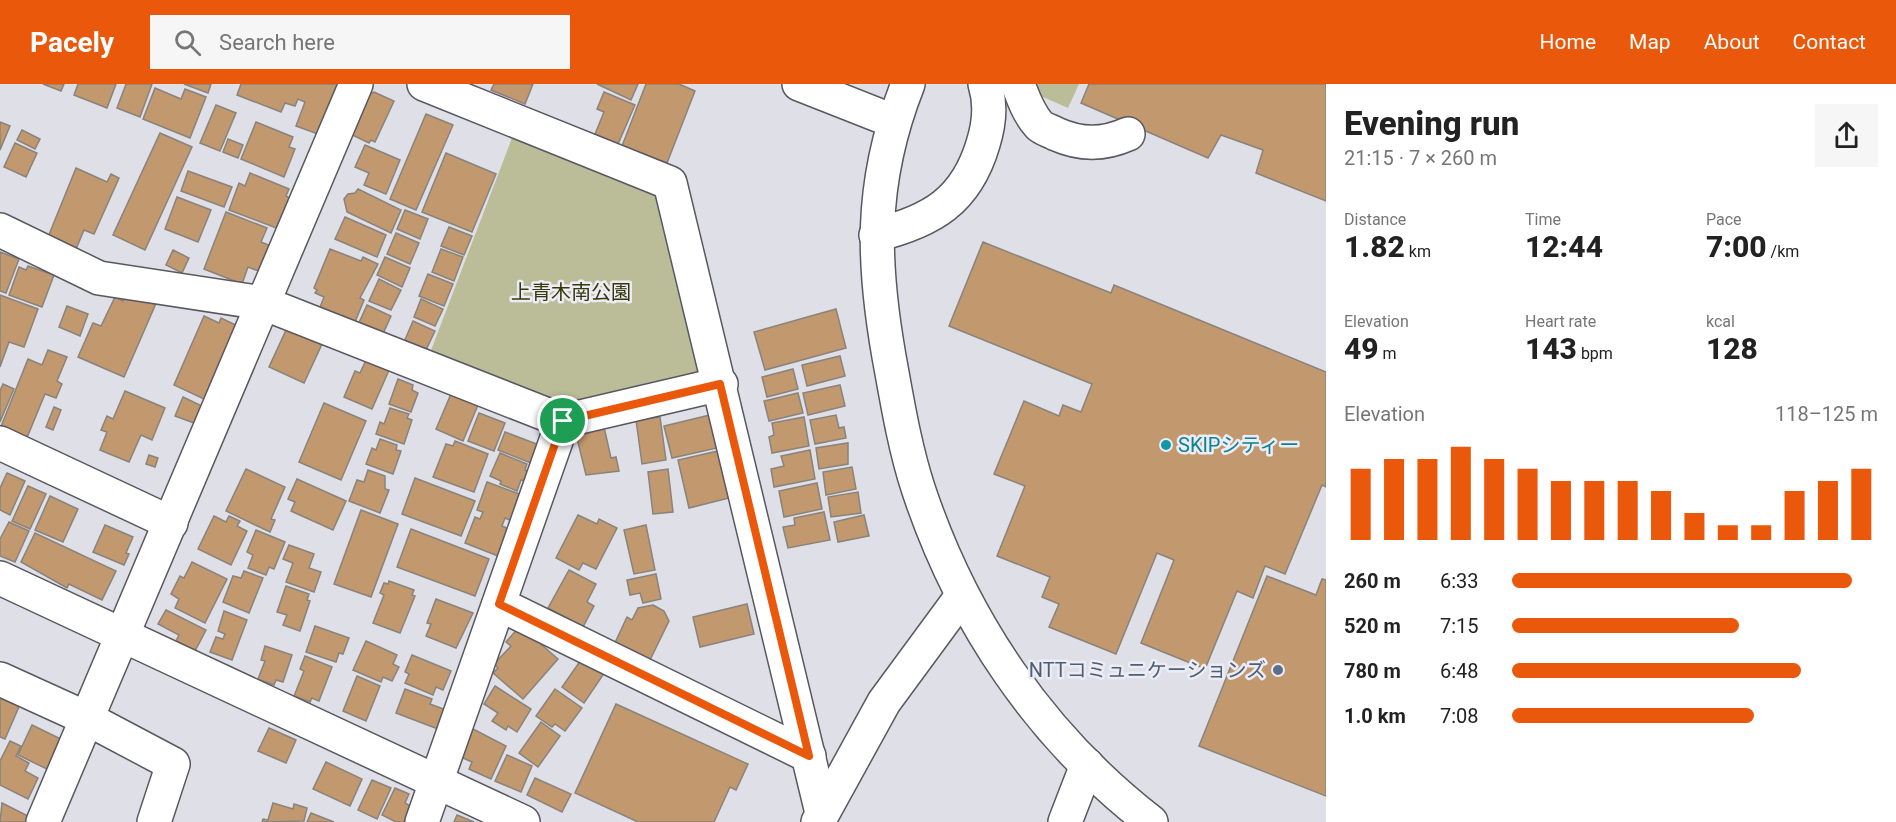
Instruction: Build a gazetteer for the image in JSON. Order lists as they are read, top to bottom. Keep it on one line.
{"parks":["上青木南公園"],"places":["SKIPシティー","NTTコミュニケーションズ"],"page":{"header":"Pacely","search":"Search here","nav":["Home","Map","About","Contact"],"heading":["Evening run","21:15 · 7 × 260 m"],"stats":[["Distance","1.82 km"],["Time","12:44"],["Pace","7:00 /km"],["Elevation","49 m"],["Heart rate","143 bpm"],["kcal","128"]],"chart":["Elevation","118–125 m"],"list":[{"name":"260 m","note":"6:33"},{"name":"520 m","note":"7:15"},{"name":"780 m","note":"6:48"},{"name":"1.0 km","note":"7:08"}]}}
